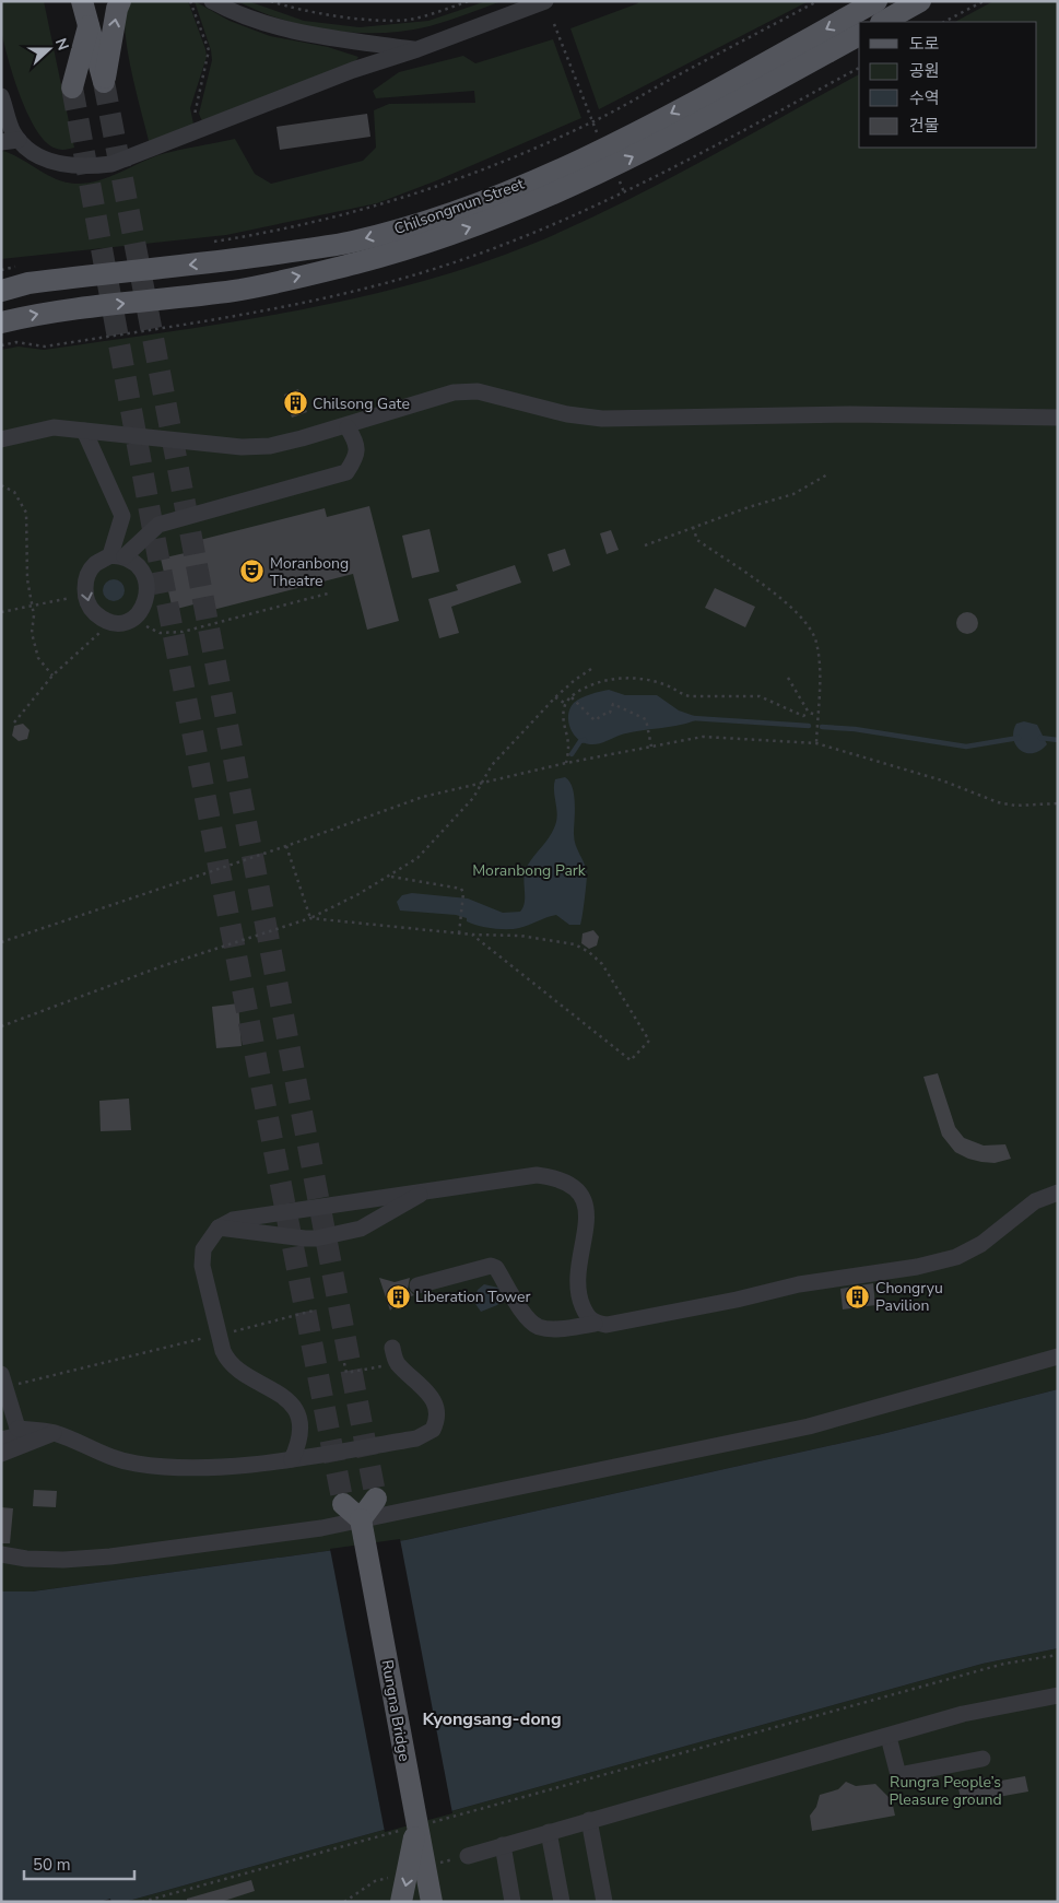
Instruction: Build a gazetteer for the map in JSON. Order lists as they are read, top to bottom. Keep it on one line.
{"streets":{"main road":["Chilsongmun Street","Rungna Bridge"]},"districts":["Kyongsang-dong"],"parks":["Moranbong Park","Rungra People’s Pleasure ground"],"places":{"building":["Chilsong Gate","Liberation Tower","Chongryu Pavilion"],"theatre":["Moranbong Theatre"]},"legend":["도로","공원","수역","건물"],"scale_bar":"50 m","north":"right"}
